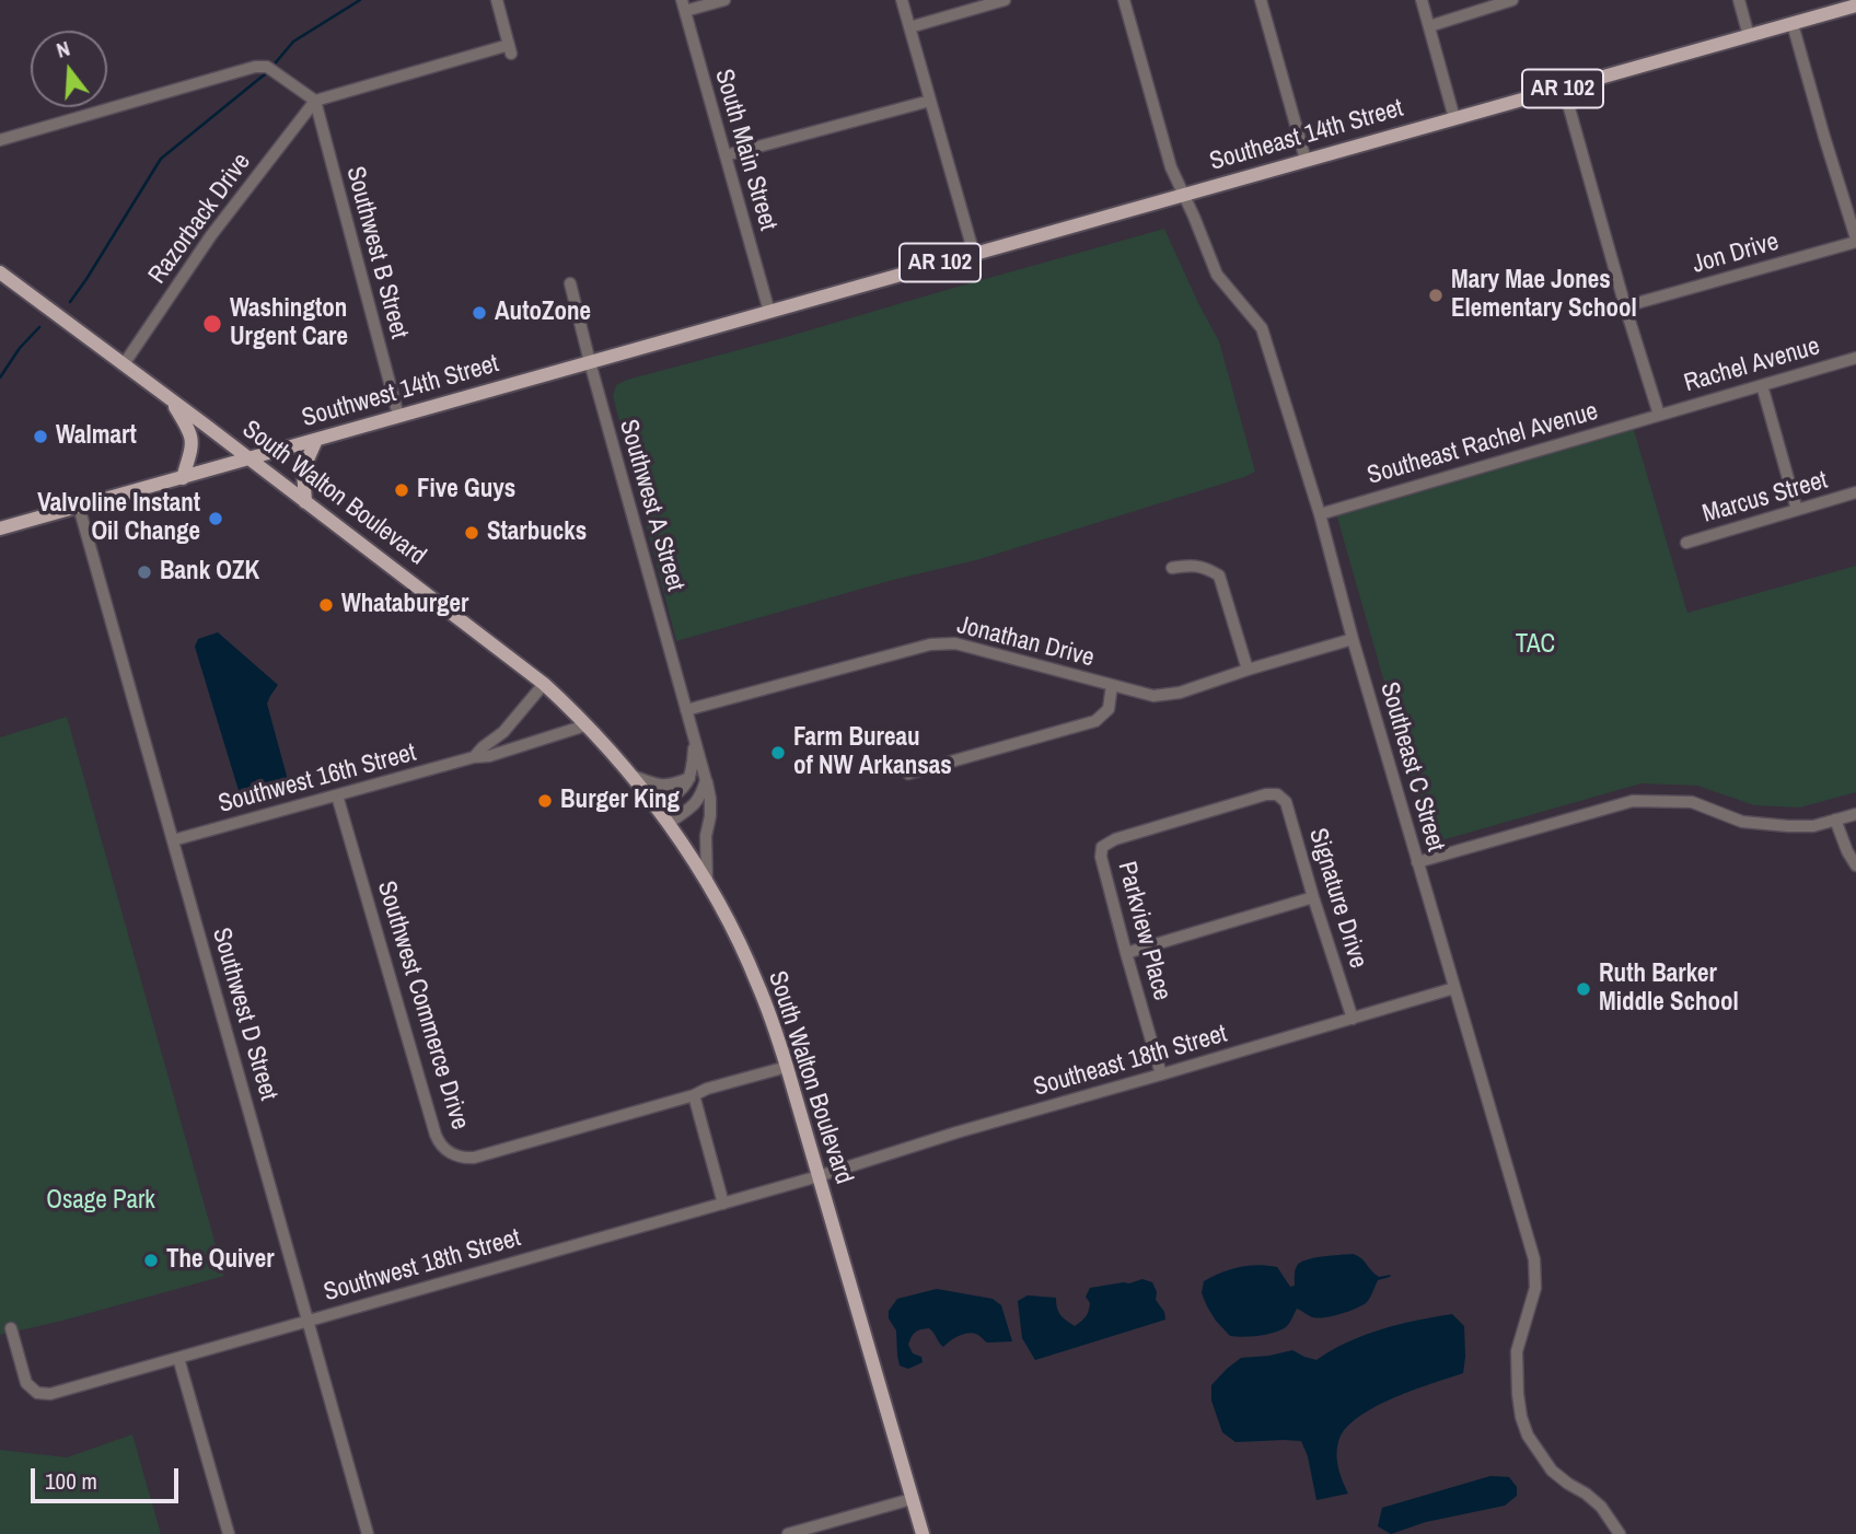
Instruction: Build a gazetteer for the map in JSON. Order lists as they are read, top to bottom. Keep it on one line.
{"streets":{"main road":["AR 102","Southeast 14th Street","Southwest 14th Street","South Walton Boulevard"],"street":["South Main Street","Razorback Drive","Southwest B Street","Jon Drive","Rachel Avenue","Southeast Rachel Avenue","Marcus Street","Southwest A Street","Jonathan Drive","Southeast C Street","Southwest 16th Street","Signature Drive","Parkview Place","Southwest Commerce Drive","Southwest D Street","Southeast 18th Street","Southwest 18th Street"]},"crossings":[["Southeast 14th Street","South Main Street"],["Southeast 14th Street","Southwest 14th Street"],["Southeast 14th Street","Southeast C Street"],["South Main Street","Southwest 14th Street"],["Razorback Drive","Southwest B Street"],["Razorback Drive","South Walton Boulevard"],["Southwest B Street","Southwest 14th Street"],["Rachel Avenue","Southeast Rachel Avenue"],["Southwest 14th Street","South Walton Boulevard"],["Southwest 14th Street","Southwest A Street"],["Southwest 14th Street","Southwest D Street"],["Southeast Rachel Avenue","Southeast C Street"],["South Walton Boulevard","Southwest A Street"],["South Walton Boulevard","Southwest 16th Street"],["South Walton Boulevard","Southwest Commerce Drive"],["South Walton Boulevard","Southeast 18th Street"],["South Walton Boulevard","Southwest 18th Street"],["Southwest A Street","Jonathan Drive"],["Jonathan Drive","Southeast C Street"],["Southeast C Street","Southeast 18th Street"],["Southwest 16th Street","Southwest Commerce Drive"],["Southwest 16th Street","Southwest D Street"],["Signature Drive","Parkview Place"],["Signature Drive","Southeast 18th Street"],["Parkview Place","Southeast 18th Street"],["Southwest D Street","Southwest 18th Street"],["Southeast 18th Street","Southwest 18th Street"]],"parks":["TAC","Osage Park"],"places":["Mary Mae Jones Elementary School","AutoZone","Washington Urgent Care","Walmart","Five Guys","Valvoline Instant Oil Change","Starbucks","Bank OZK","Whataburger","Farm Bureau of NW Arkansas","Burger King","Ruth Barker Middle School","The Quiver"],"scale_bar":"100 m","north":"top"}
